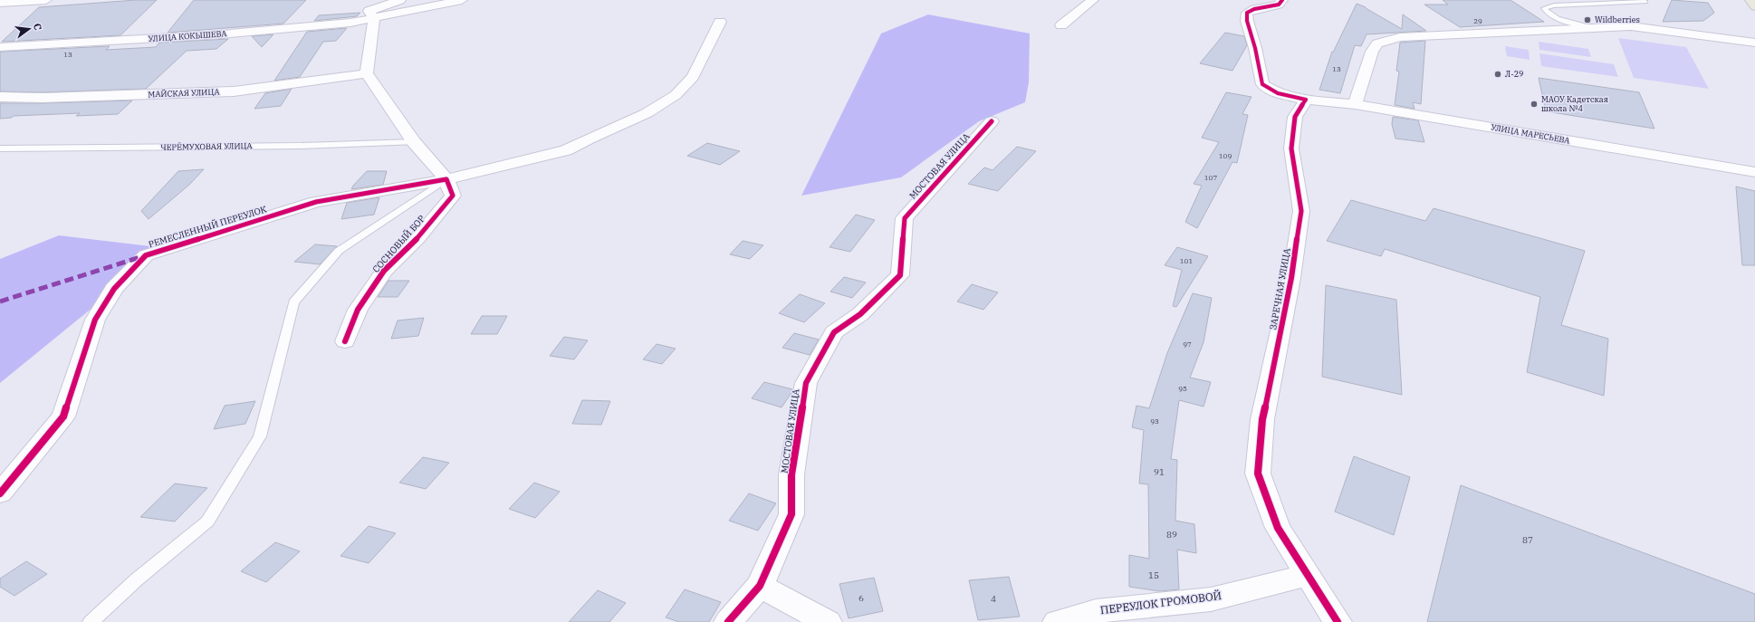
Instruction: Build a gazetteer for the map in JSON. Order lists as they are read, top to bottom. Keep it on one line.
{"streets":{"street":["УЛИЦА КОКЫШЕВА","МАЙСКАЯ УЛИЦА","УЛИЦА МАРЕСЬЕВА","МОСТОВАЯ УЛИЦА","РЕМЕСЛЕННЫЙ ПЕРЕУЛОК","СОСНОВЫЙ БОР","ЗАРЕЧНАЯ УЛИЦА","ПЕРЕУЛОК ГРОМОВОЙ"],"lane":["ЧЕРЁМУХОВАЯ УЛИЦА"]},"crossings":[["МАЙСКАЯ УЛИЦА","СОСНОВЫЙ БОР"],["УЛИЦА МАРЕСЬЕВА","ЗАРЕЧНАЯ УЛИЦА"],["ЧЕРЁМУХОВАЯ УЛИЦА","СОСНОВЫЙ БОР"],["РЕМЕСЛЕННЫЙ ПЕРЕУЛОК","СОСНОВЫЙ БОР"],["ЗАРЕЧНАЯ УЛИЦА","ПЕРЕУЛОК ГРОМОВОЙ"]],"places":["Wildberries","Л-29","МАОУ Кадетская школа №4"],"house_numbers":["29","13","13","109","107","101","97","95","93","91","89","87","15","6","4"],"north":"right"}
